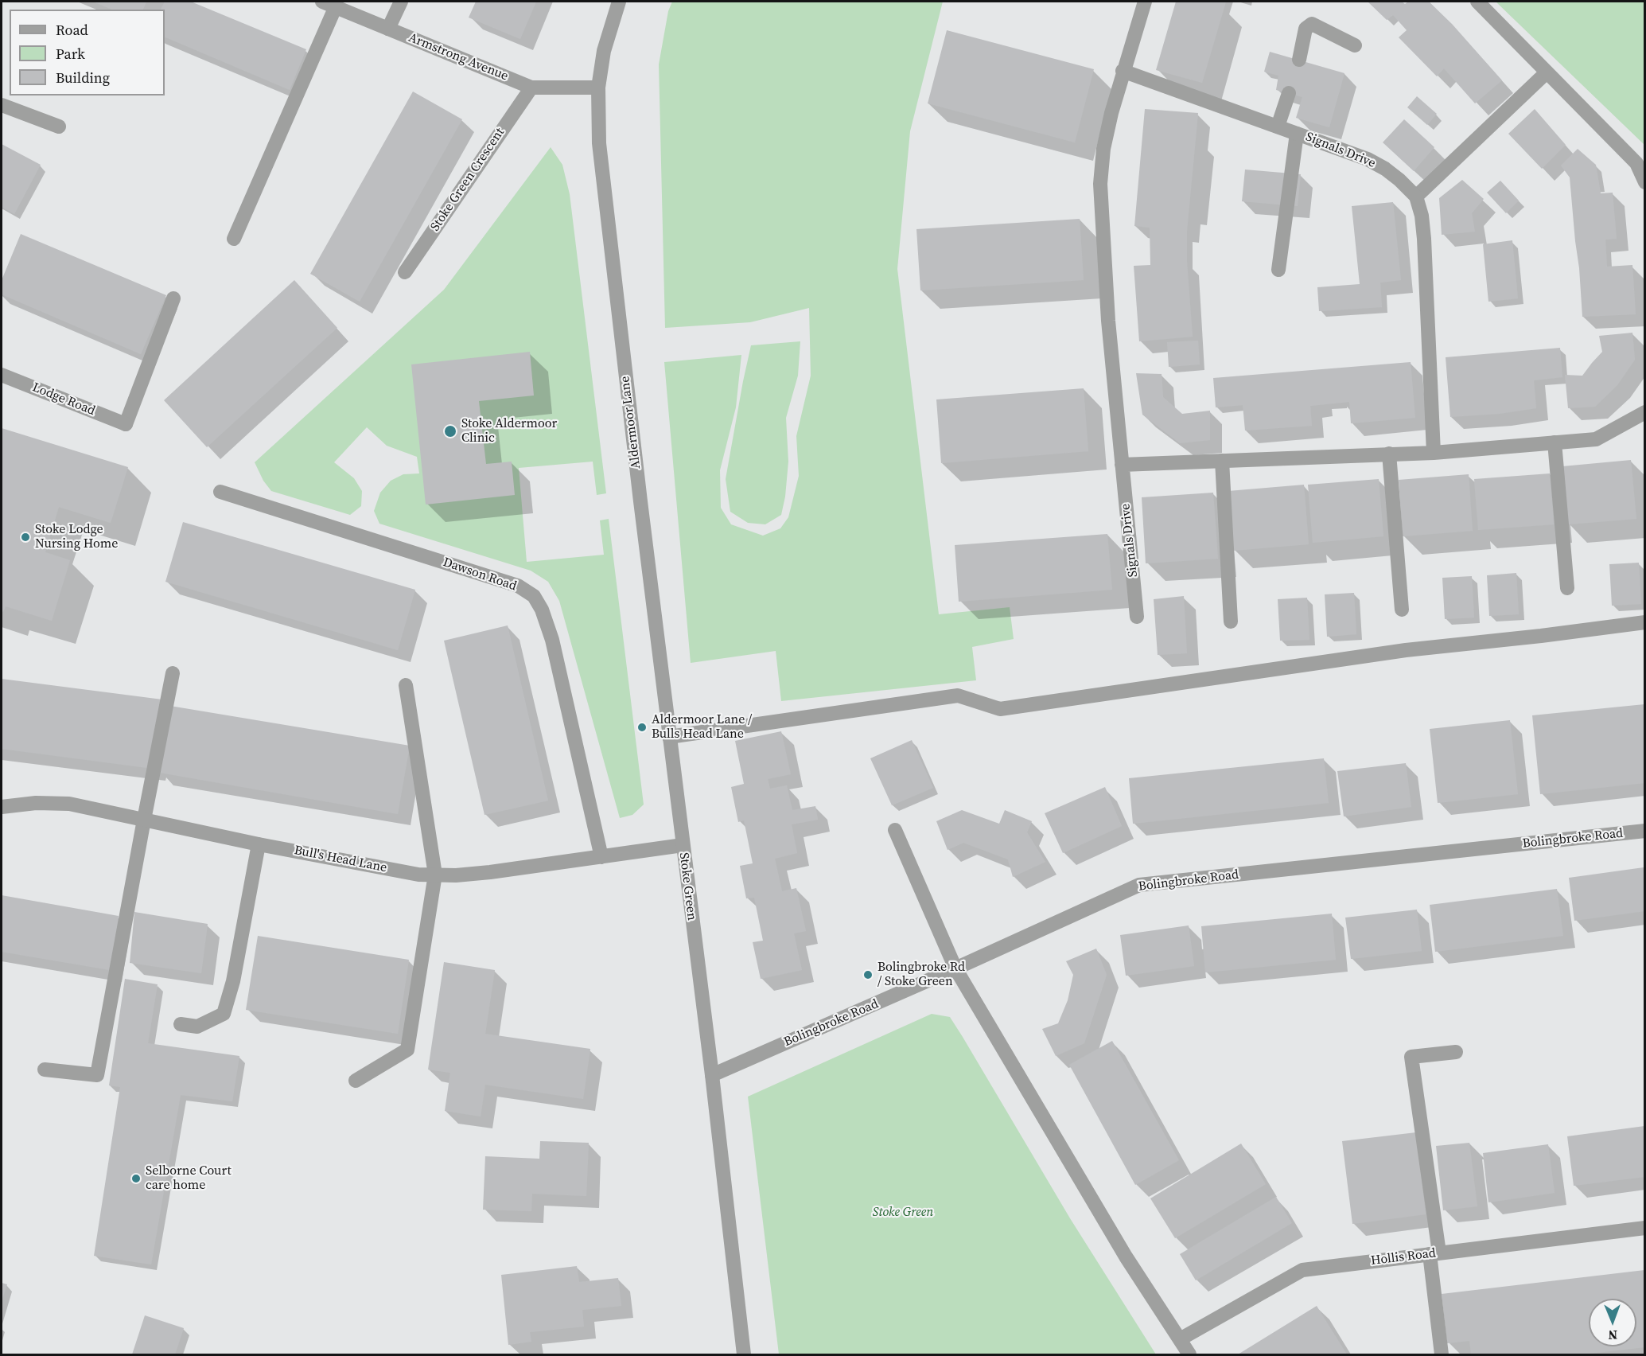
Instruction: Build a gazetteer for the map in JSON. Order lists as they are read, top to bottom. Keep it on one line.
{"streets":{"street":["Armstrong Avenue","Signals Drive","Stoke Green Crescent","Lodge Road","Aldermoor Lane","Dawson Road","Bolingbroke Road","Bull's Head Lane","Stoke Green","Hollis Road"]},"crossings":[["Armstrong Avenue","Stoke Green Crescent"],["Armstrong Avenue","Aldermoor Lane"],["Aldermoor Lane","Bull's Head Lane"],["Aldermoor Lane","Stoke Green"],["Dawson Road","Bull's Head Lane"],["Bolingbroke Road","Stoke Green"],["Bull's Head Lane","Stoke Green"]],"parks":["Stoke Green"],"places":["Stoke Aldermoor Clinic","Stoke Lodge Nursing Home","Aldermoor Lane / Bulls Head Lane","Bolingbroke Rd / Stoke Green","Selborne Court care home"],"legend":["Road","Park","Building"],"north":"bottom"}
